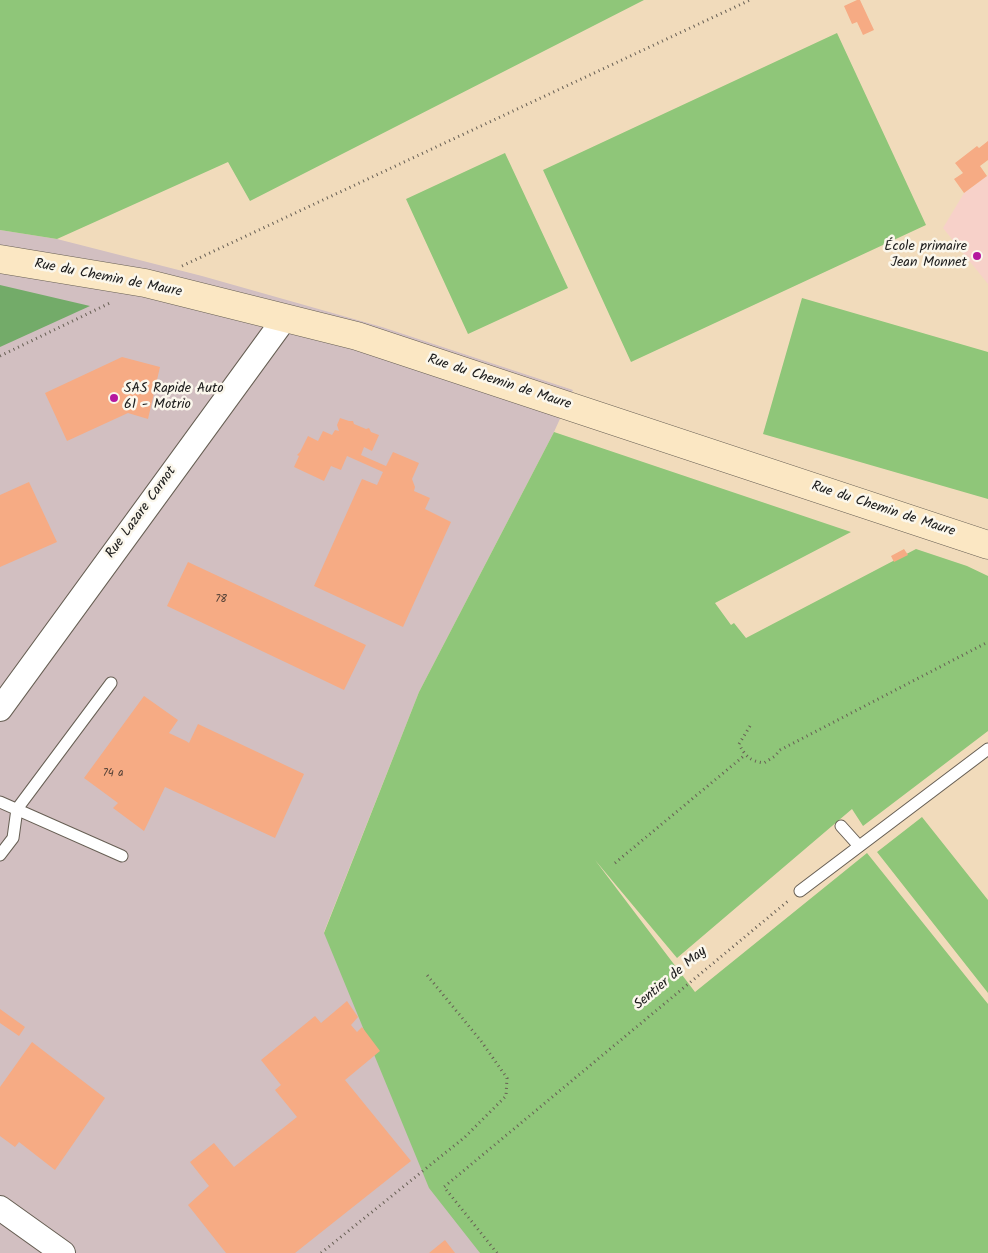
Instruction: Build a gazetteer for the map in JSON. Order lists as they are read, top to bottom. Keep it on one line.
{"streets":{"street":["Rue du Chemin de Maure","Rue Lazare Carnot"],"path":["Sentier de May"]},"crossings":[["Rue du Chemin de Maure","Rue Lazare Carnot"]],"places":["École primaire Jean Monnet","SAS Rapide Auto 61 - Motrio"],"house_numbers":["78","74 a"]}
